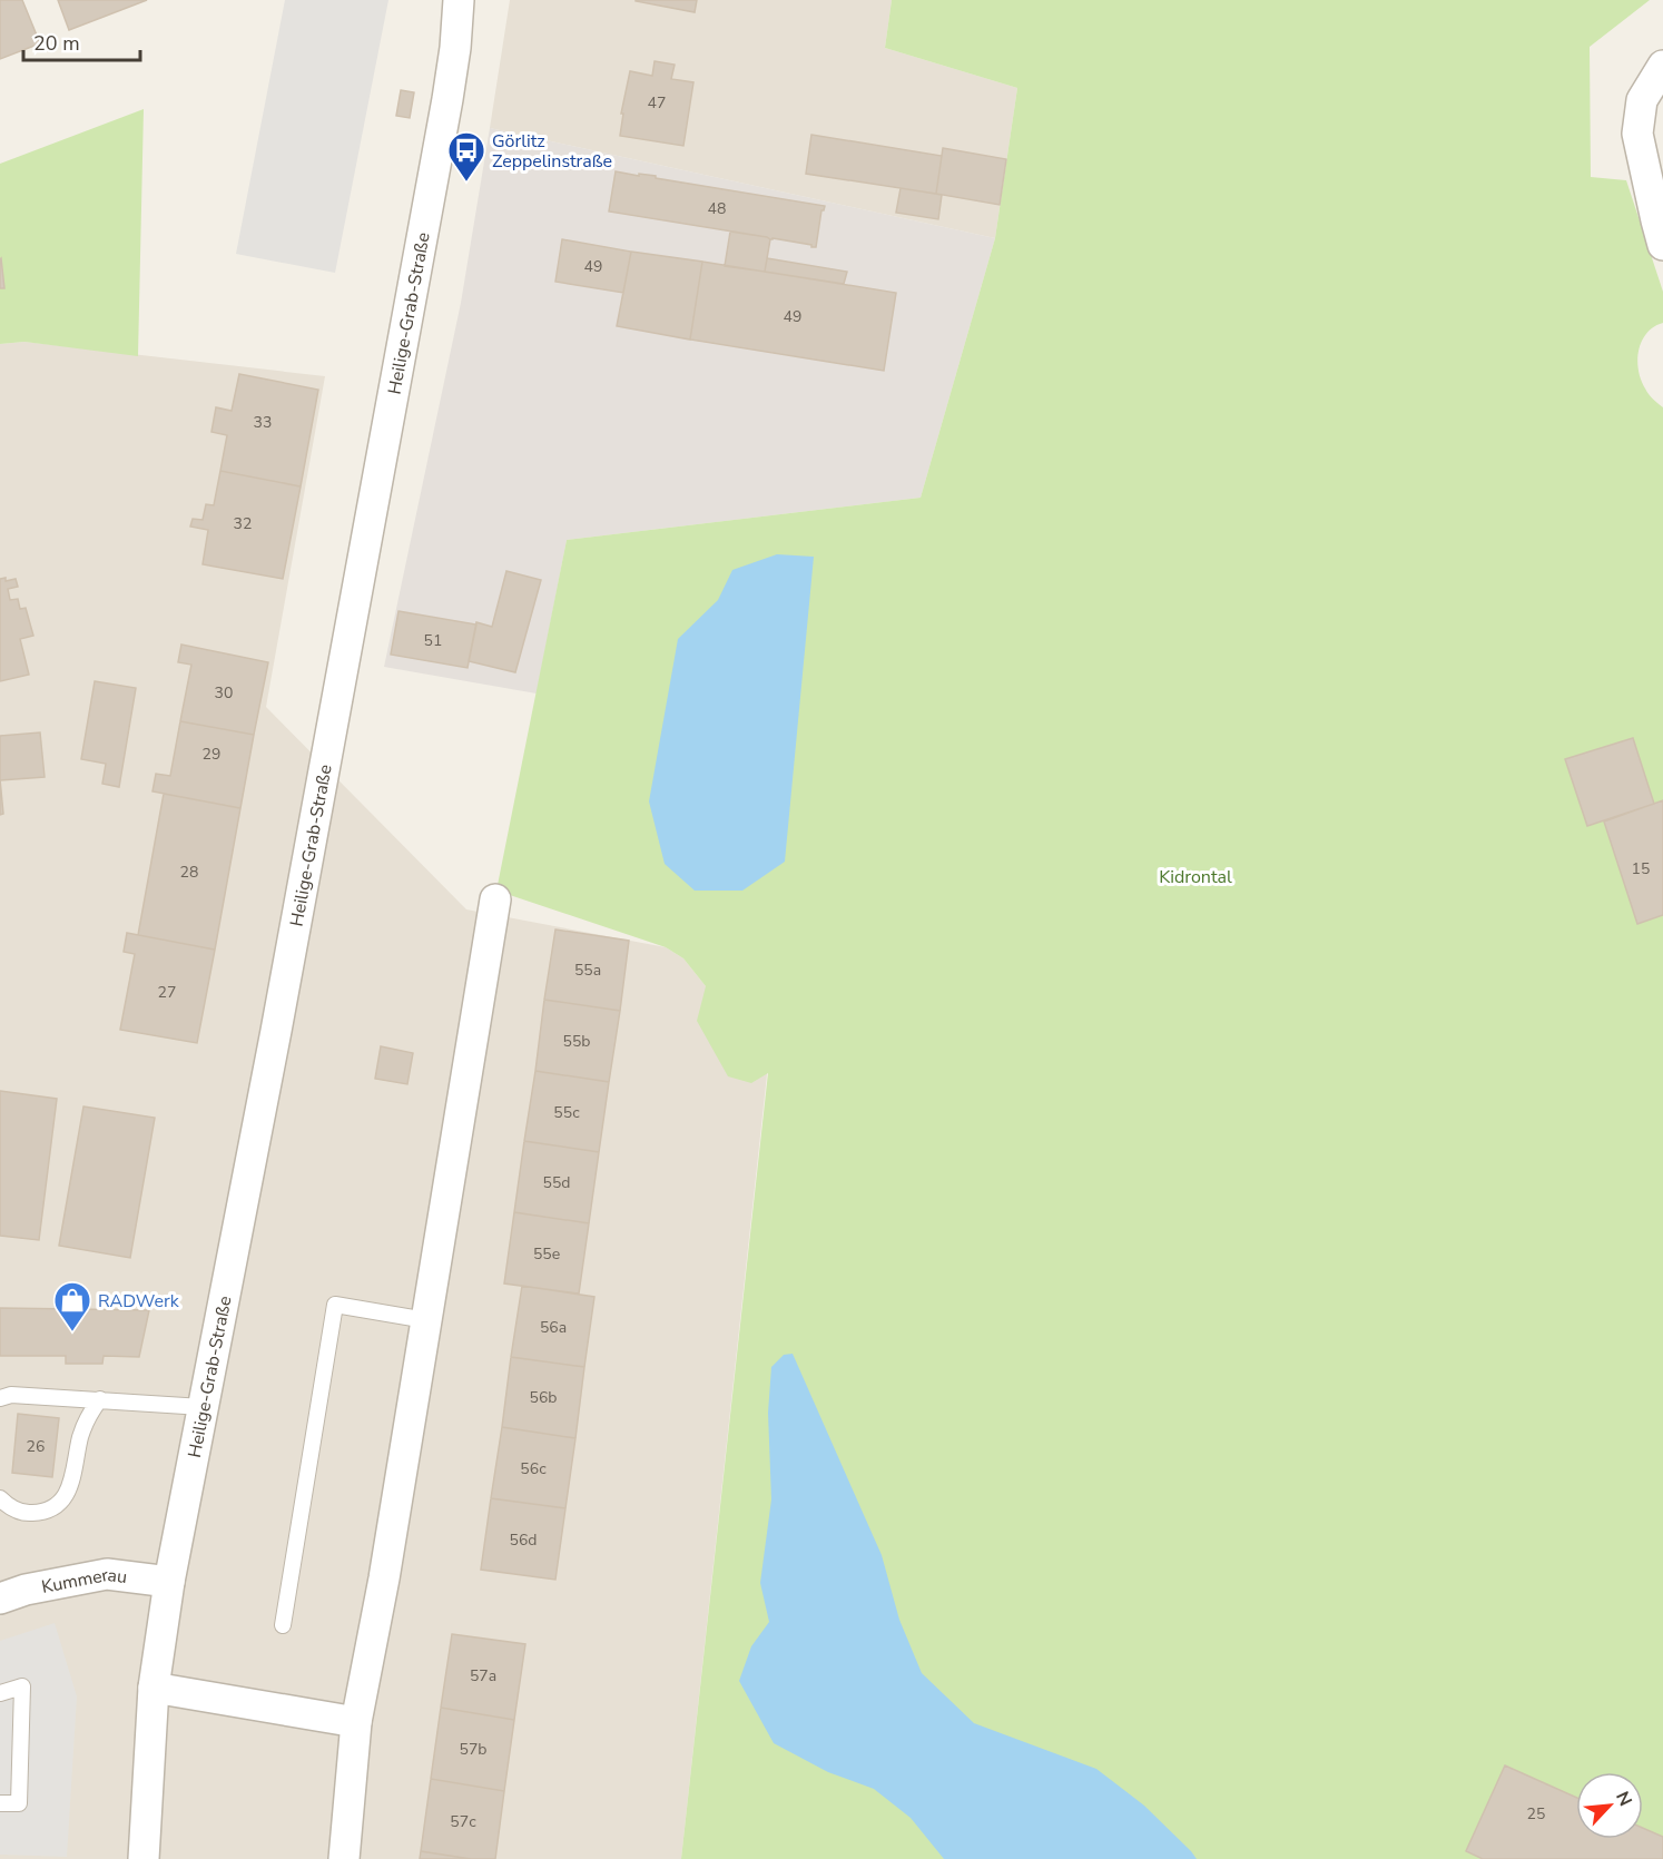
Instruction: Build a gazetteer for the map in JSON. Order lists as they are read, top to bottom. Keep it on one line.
{"streets":{"street":["Heilige-Grab-Straße","Kummerau"]},"crossings":[["Heilige-Grab-Straße","Kummerau"]],"parks":["Kidrontal"],"places":{"bus stop":["Görlitz Zeppelinstraße"],"shop":["RADWerk"]},"house_numbers":["47","48","49","49","33","32","51","30","29","15","28","55a","27","55b","55c","55d","55e","56a","56b","26","56c","56d","57a","57b","25","57c"],"scale_bar":"20 m","north":"top right"}
